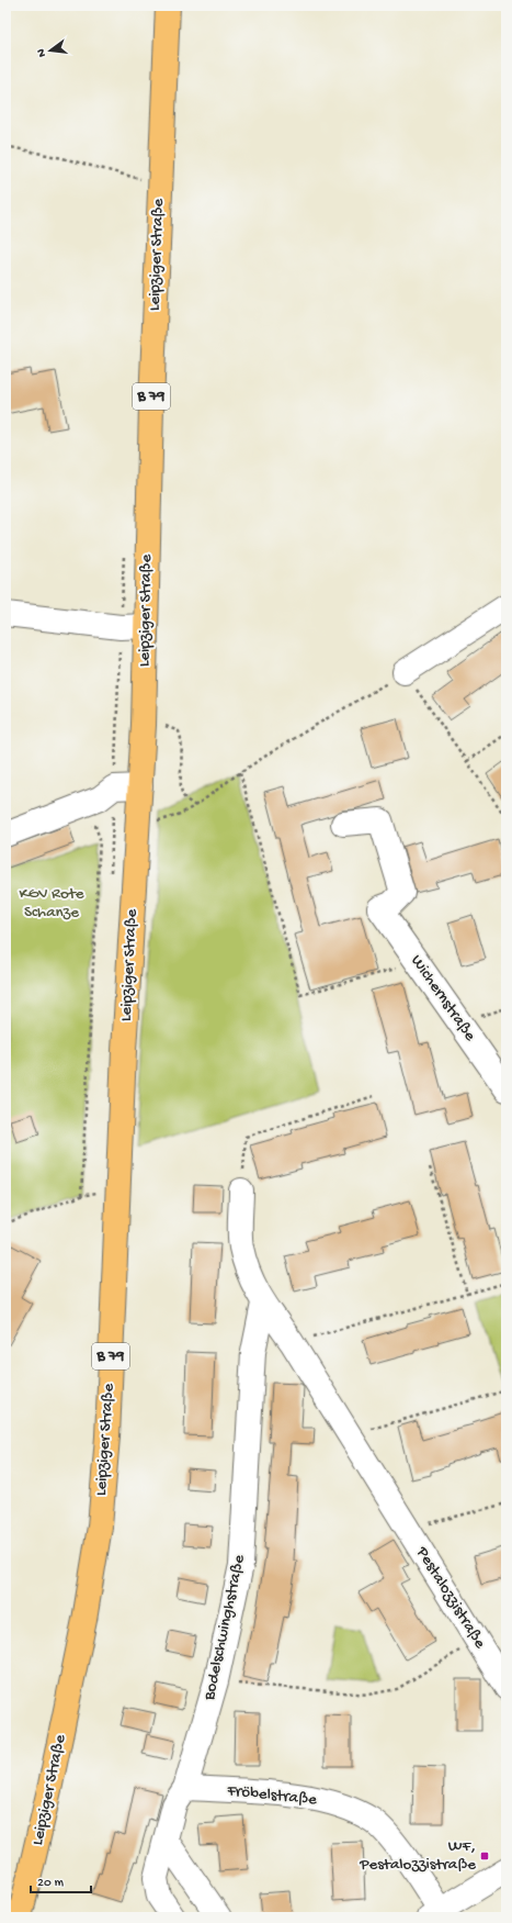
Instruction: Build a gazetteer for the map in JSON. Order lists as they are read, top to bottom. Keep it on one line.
{"streets":{"main road":["Leipziger Straße","B 79"],"street":["Wichernstraße","Pestalozzistraße","Bodelschwinghstraße","Fröbelstraße"]},"crossings":[["Pestalozzistraße","Bodelschwinghstraße"],["Bodelschwinghstraße","Fröbelstraße"]],"parks":["KGV Rote Schanze"],"places":{"transit":["WF, Pestalozzistraße"]},"scale_bar":"20 m","north":"left"}
